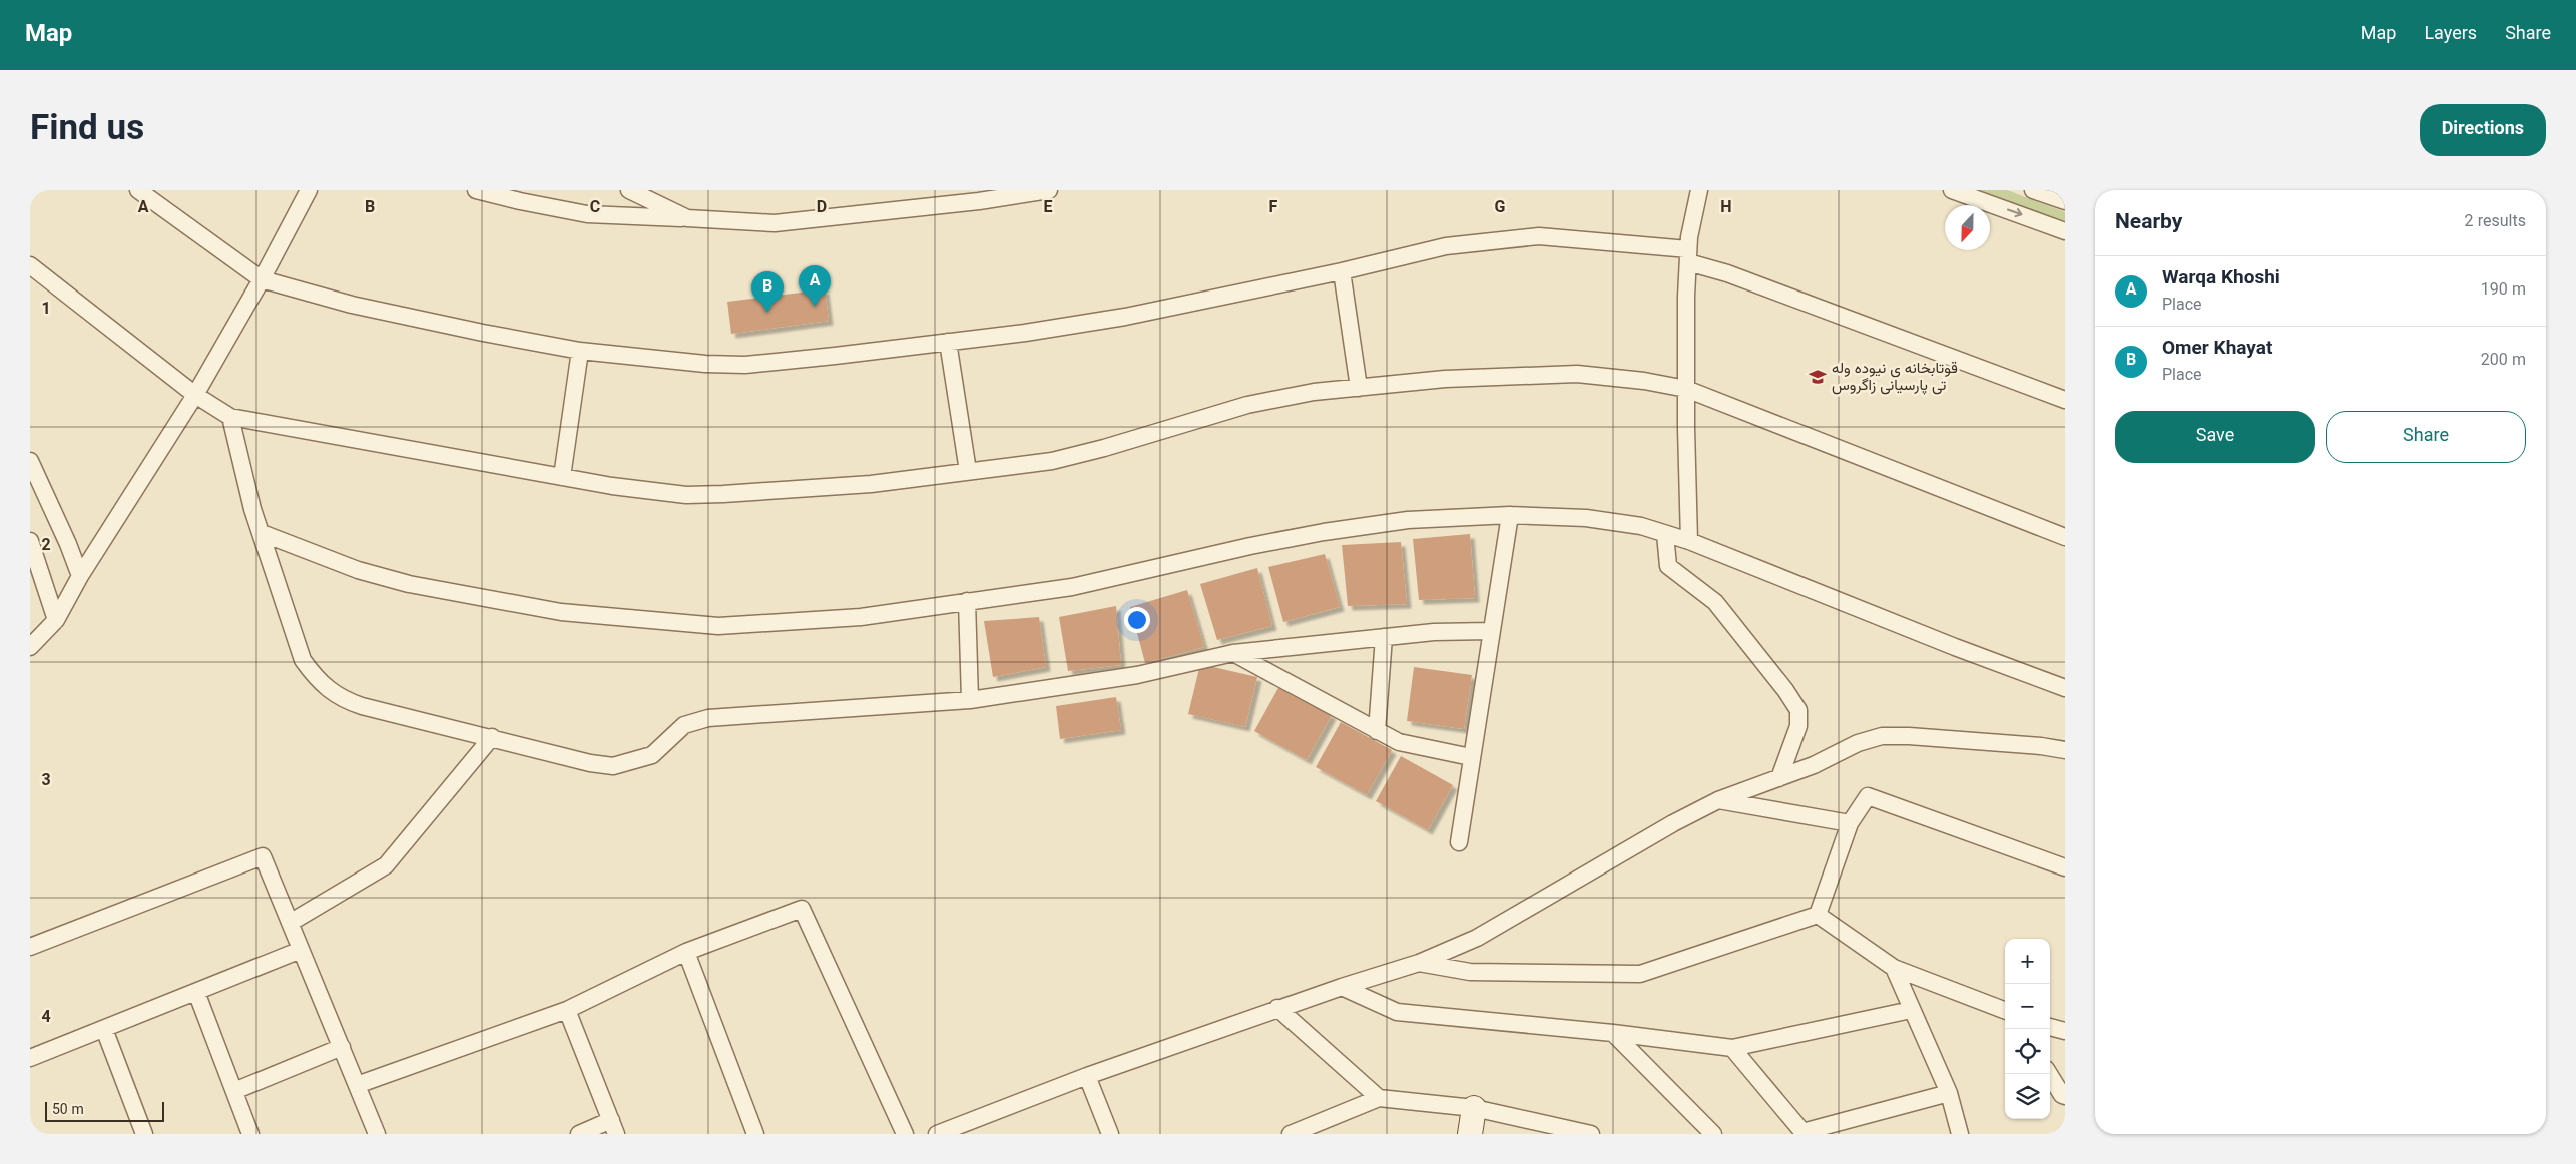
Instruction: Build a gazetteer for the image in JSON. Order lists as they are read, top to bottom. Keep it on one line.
{"places":{"school or university":["قوتابخانه ی نیوده وله تی پارسیانی زاگروس"]},"scale_bar":"50 m","north":"bottom","page":{"header":"Map","nav":["Map","Layers","Share"],"title":"Find us","buttons":["Directions",["Save","Share"]],"heading":["Nearby","2 results"],"list":[{"mark":"A","name":"Warqa Khoshi","note":"Place","value":"190 m"},{"mark":"B","name":"Omer Khayat","note":"Place","value":"200 m"}],"pins":["A","B"],"map_buttons":["+","−"],"scale":"50 m"},"grid":{"columns":["A","B","C","D","E","F","G","H"],"rows":["1","2","3","4"]}}
